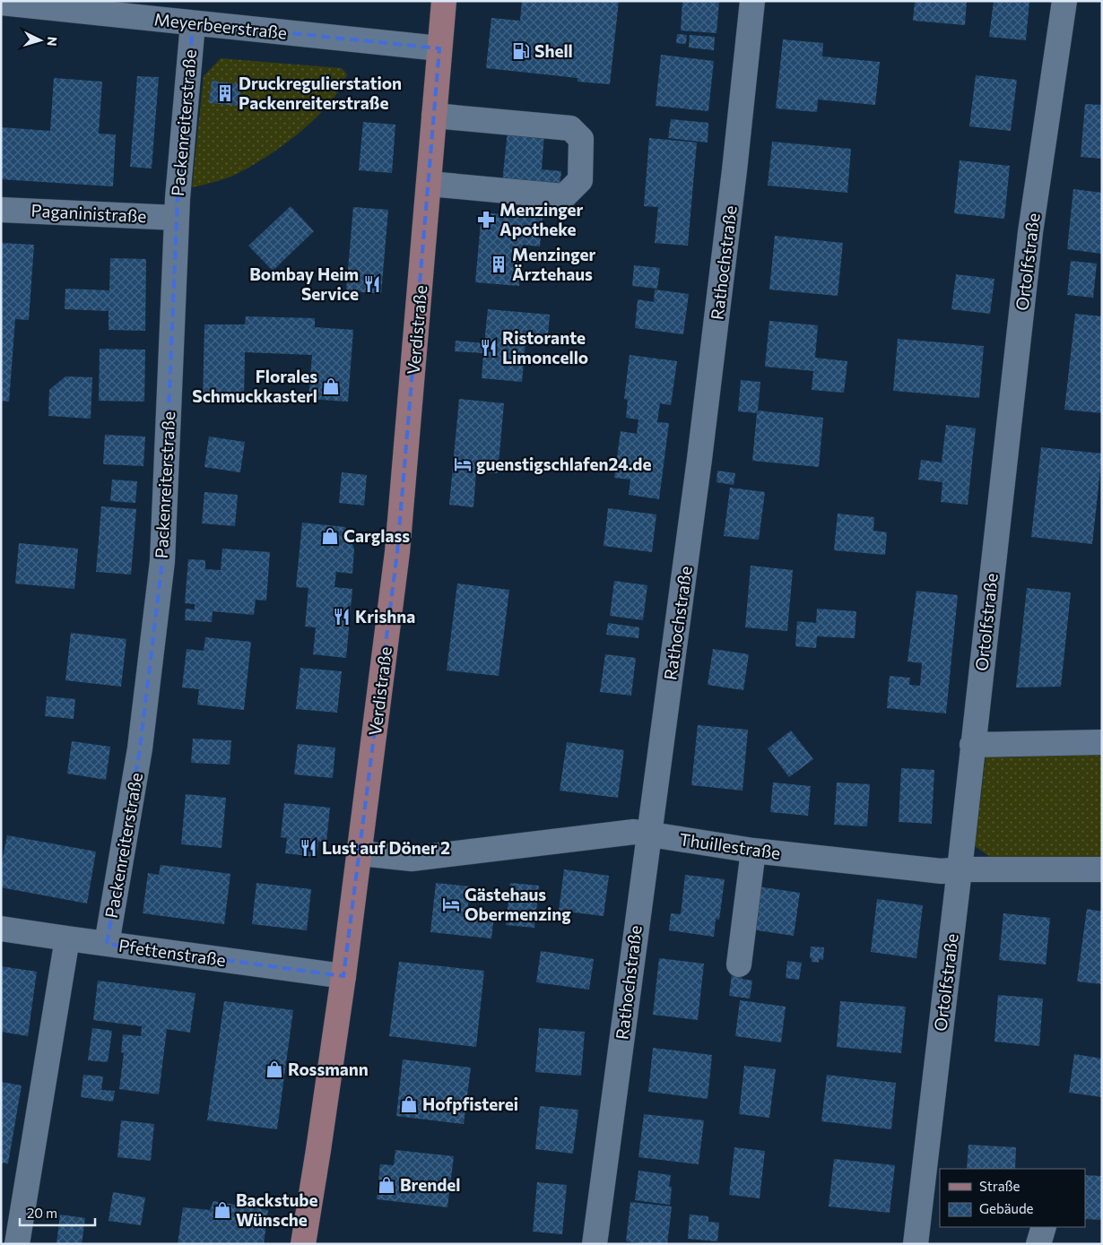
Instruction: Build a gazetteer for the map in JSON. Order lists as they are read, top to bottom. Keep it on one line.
{"streets":{"main road":["Verdistraße"],"street":["Meyerbeerstraße","Packenreiterstraße","Paganinistraße","Ortolfstraße","Rathochstraße","Thuillestraße","Pfettenstraße"]},"crossings":[["Meyerbeerstraße","Packenreiterstraße"],["Meyerbeerstraße","Verdistraße"],["Packenreiterstraße","Paganinistraße"],["Packenreiterstraße","Pfettenstraße"],["Ortolfstraße","Thuillestraße"],["Rathochstraße","Thuillestraße"],["Verdistraße","Thuillestraße"],["Verdistraße","Pfettenstraße"]],"places":{"fuel station":["Shell"],"building":["Druckregulierstation Packenreiterstraße","Menzinger Ärztehaus"],"pharmacy":["Menzinger Apotheke"],"restaurant":["Bombay Heim Service","Ristorante Limoncello","Krishna","Lust auf Döner 2"],"shop":["Florales Schmuckkasterl","Carglass","Rossmann","Hofpfisterei","Brendel","Backstube Wünsche"],"hotel":["guenstigschlafen24.de","Gästehaus Obermenzing"]},"legend":["Straße","Gebäude"],"scale_bar":"20 m","north":"right"}
